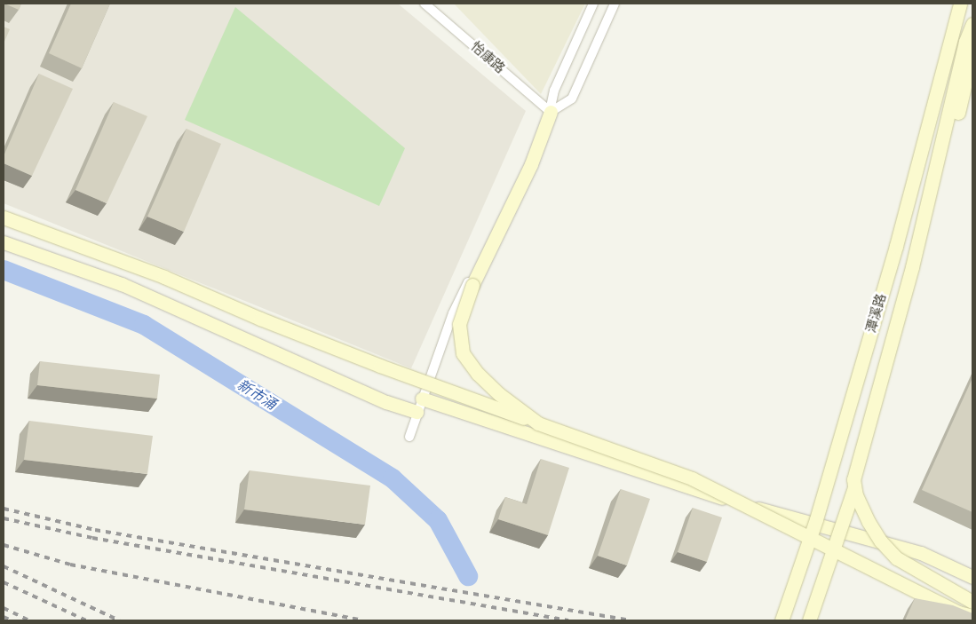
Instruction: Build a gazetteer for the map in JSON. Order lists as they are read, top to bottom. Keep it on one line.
{"streets":{"street":["怡康路","潭溪路"]},"water":["新市涌"]}
